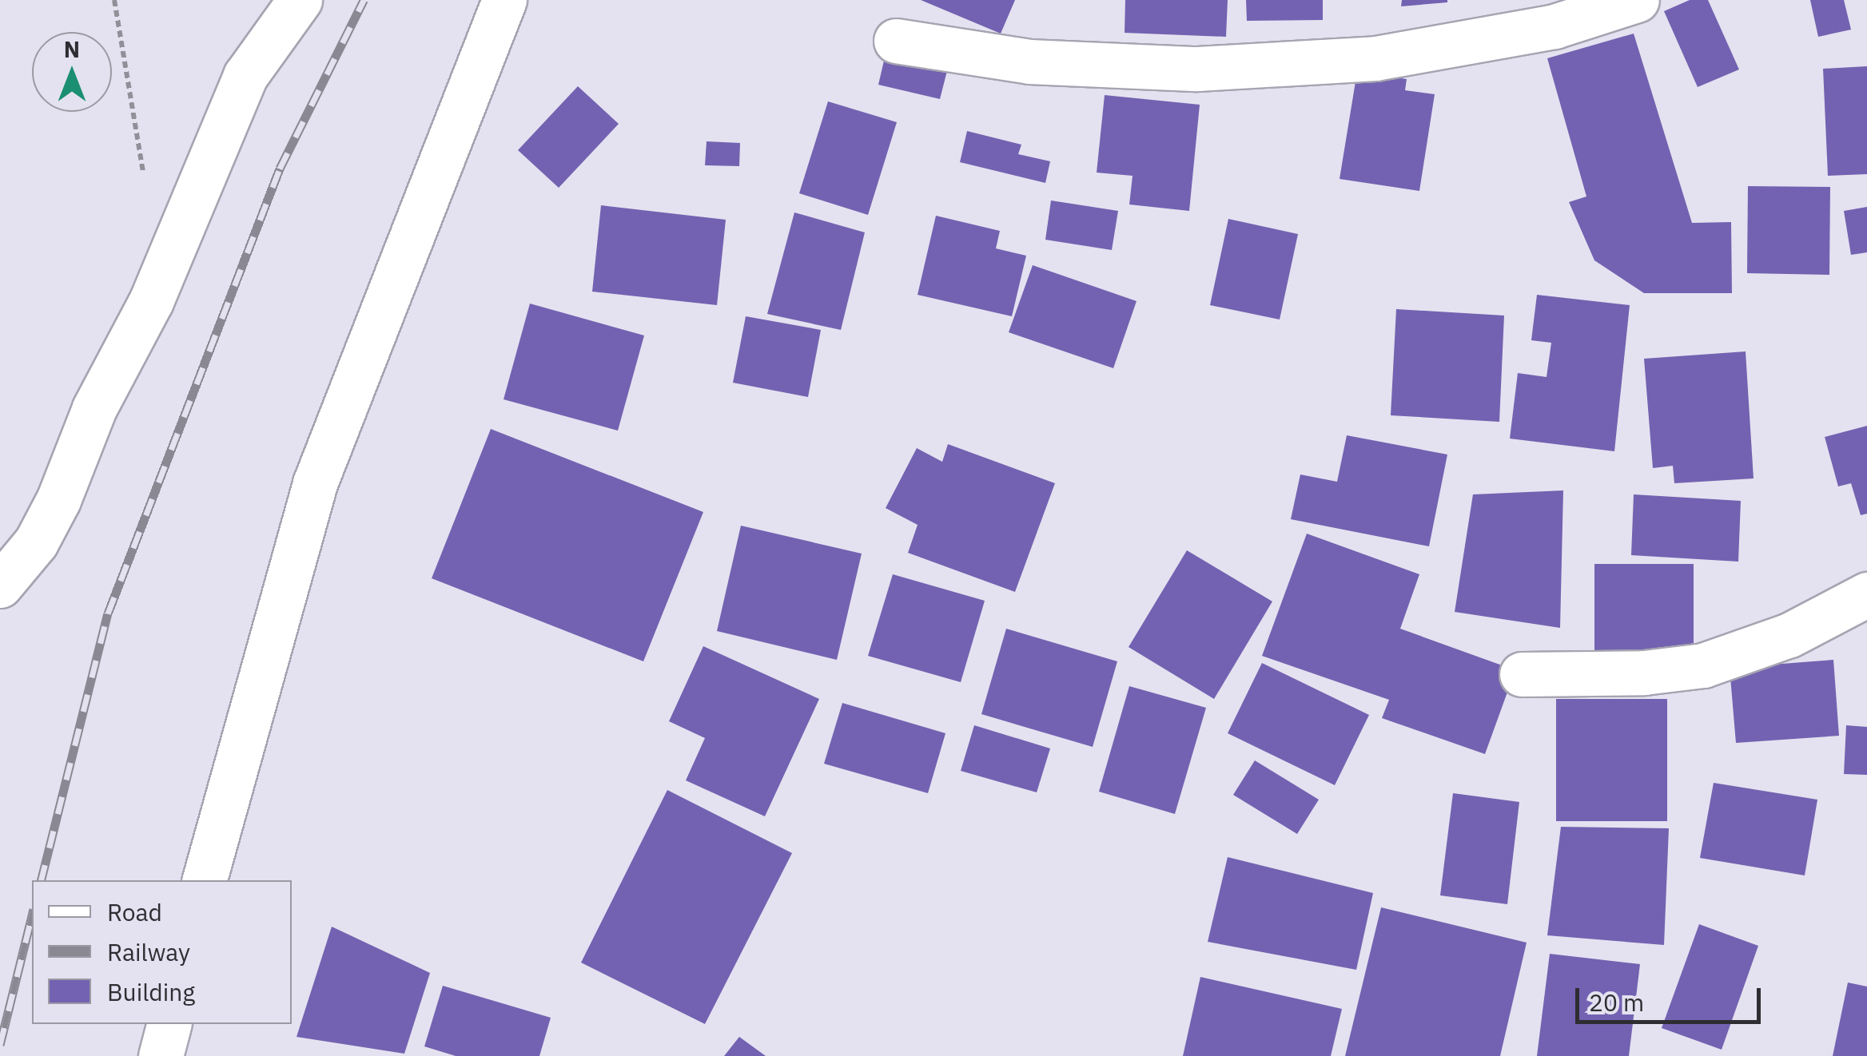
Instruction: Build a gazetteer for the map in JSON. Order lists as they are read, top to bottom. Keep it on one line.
{"legend":["Road","Railway","Building"],"scale_bar":"20 m","north":"top"}
